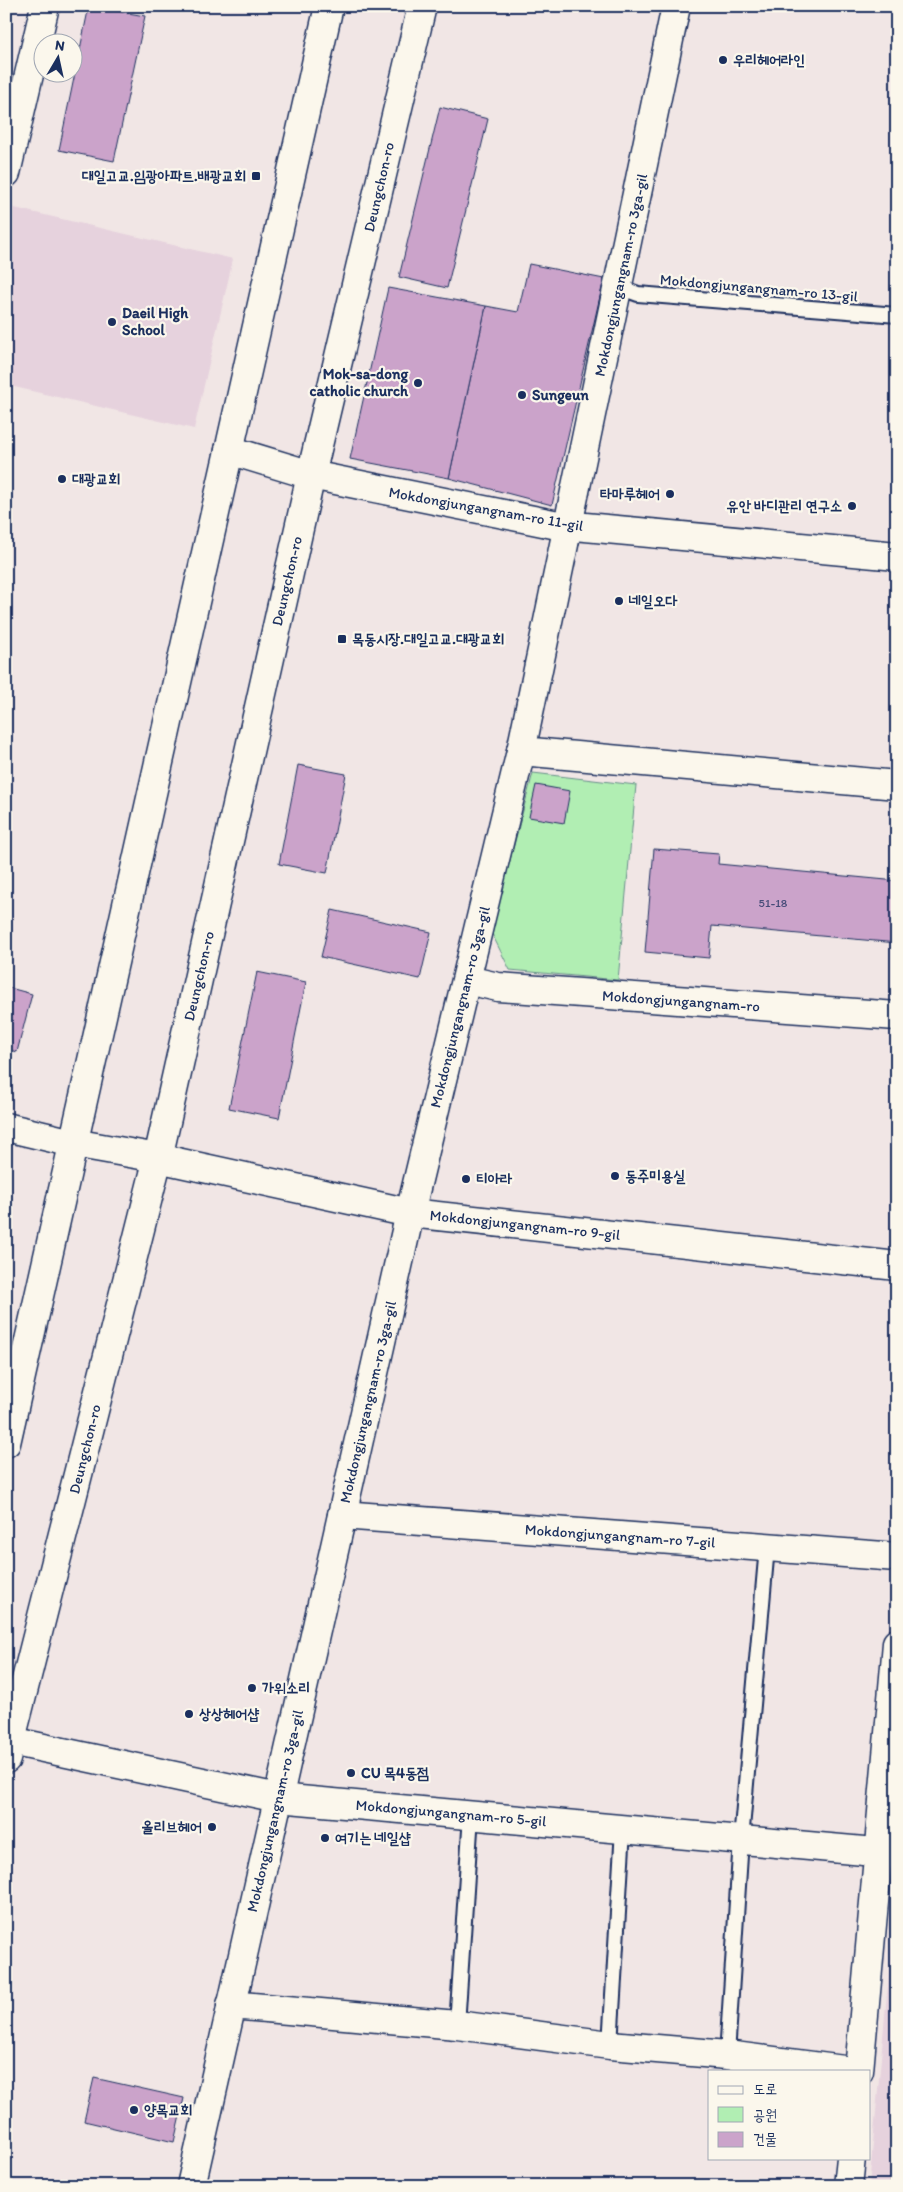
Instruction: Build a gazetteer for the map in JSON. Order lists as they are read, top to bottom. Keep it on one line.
{"streets":{"street":["Deungchon-ro","Mokdongjungangnam-ro 3ga-gil","Mokdongjungangnam-ro 11-gil","Mokdongjungangnam-ro","Mokdongjungangnam-ro 9-gil","Mokdongjungangnam-ro 7-gil","Mokdongjungangnam-ro 5-gil"],"lane":["Mokdongjungangnam-ro 13-gil"]},"crossings":[["Deungchon-ro","Mokdongjungangnam-ro 11-gil"],["Deungchon-ro","Mokdongjungangnam-ro 9-gil"],["Deungchon-ro","Mokdongjungangnam-ro 5-gil"],["Mokdongjungangnam-ro 3ga-gil","Mokdongjungangnam-ro 13-gil"],["Mokdongjungangnam-ro 3ga-gil","Mokdongjungangnam-ro 11-gil"],["Mokdongjungangnam-ro 3ga-gil","Mokdongjungangnam-ro"],["Mokdongjungangnam-ro 3ga-gil","Mokdongjungangnam-ro 9-gil"],["Mokdongjungangnam-ro 3ga-gil","Mokdongjungangnam-ro 7-gil"],["Mokdongjungangnam-ro 3ga-gil","Mokdongjungangnam-ro 5-gil"]],"places":{"other":["우리헤어라인","Daeil High School","Mok-sa-dong catholic church","Sungeun","대광교회","타마루헤어","유안 바디관리 연구소","네일오다","동주미용실","티아라","가위소리","상상헤어샵","CU 목4동점","올리브헤어","여기는 네일샵","양목교회"],"transit":["대일고교.임광아파트.배광교회","목동시장.대일고교.대광교회"]},"house_numbers":["51-18"],"legend":["도로","공원","건물"],"north":"top"}
